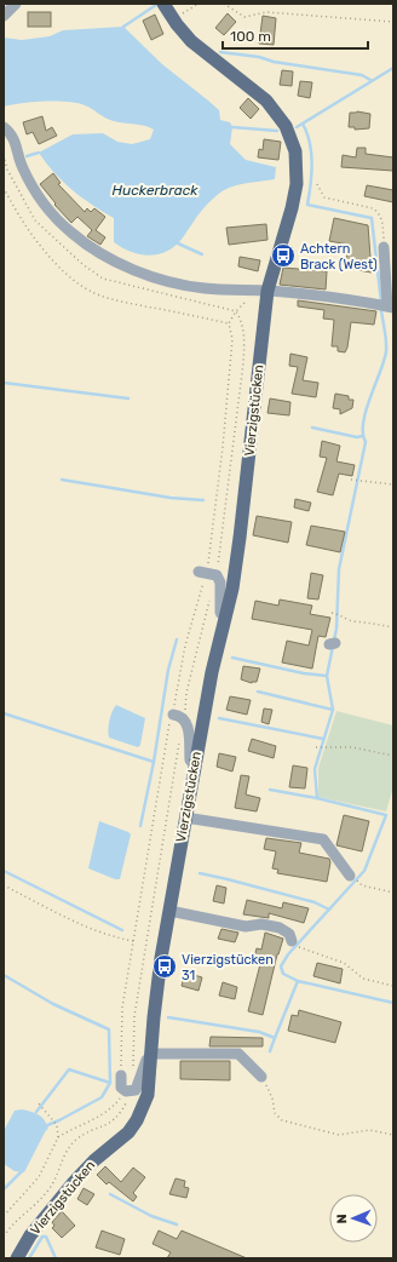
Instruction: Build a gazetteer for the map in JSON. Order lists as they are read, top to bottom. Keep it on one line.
{"streets":{"main road":["Vierzigstücken"]},"water":["Huckerbrack"],"places":{"bus stop":["Achtern Brack (West)","Vierzigstücken 31"]},"scale_bar":"100 m","north":"left"}
